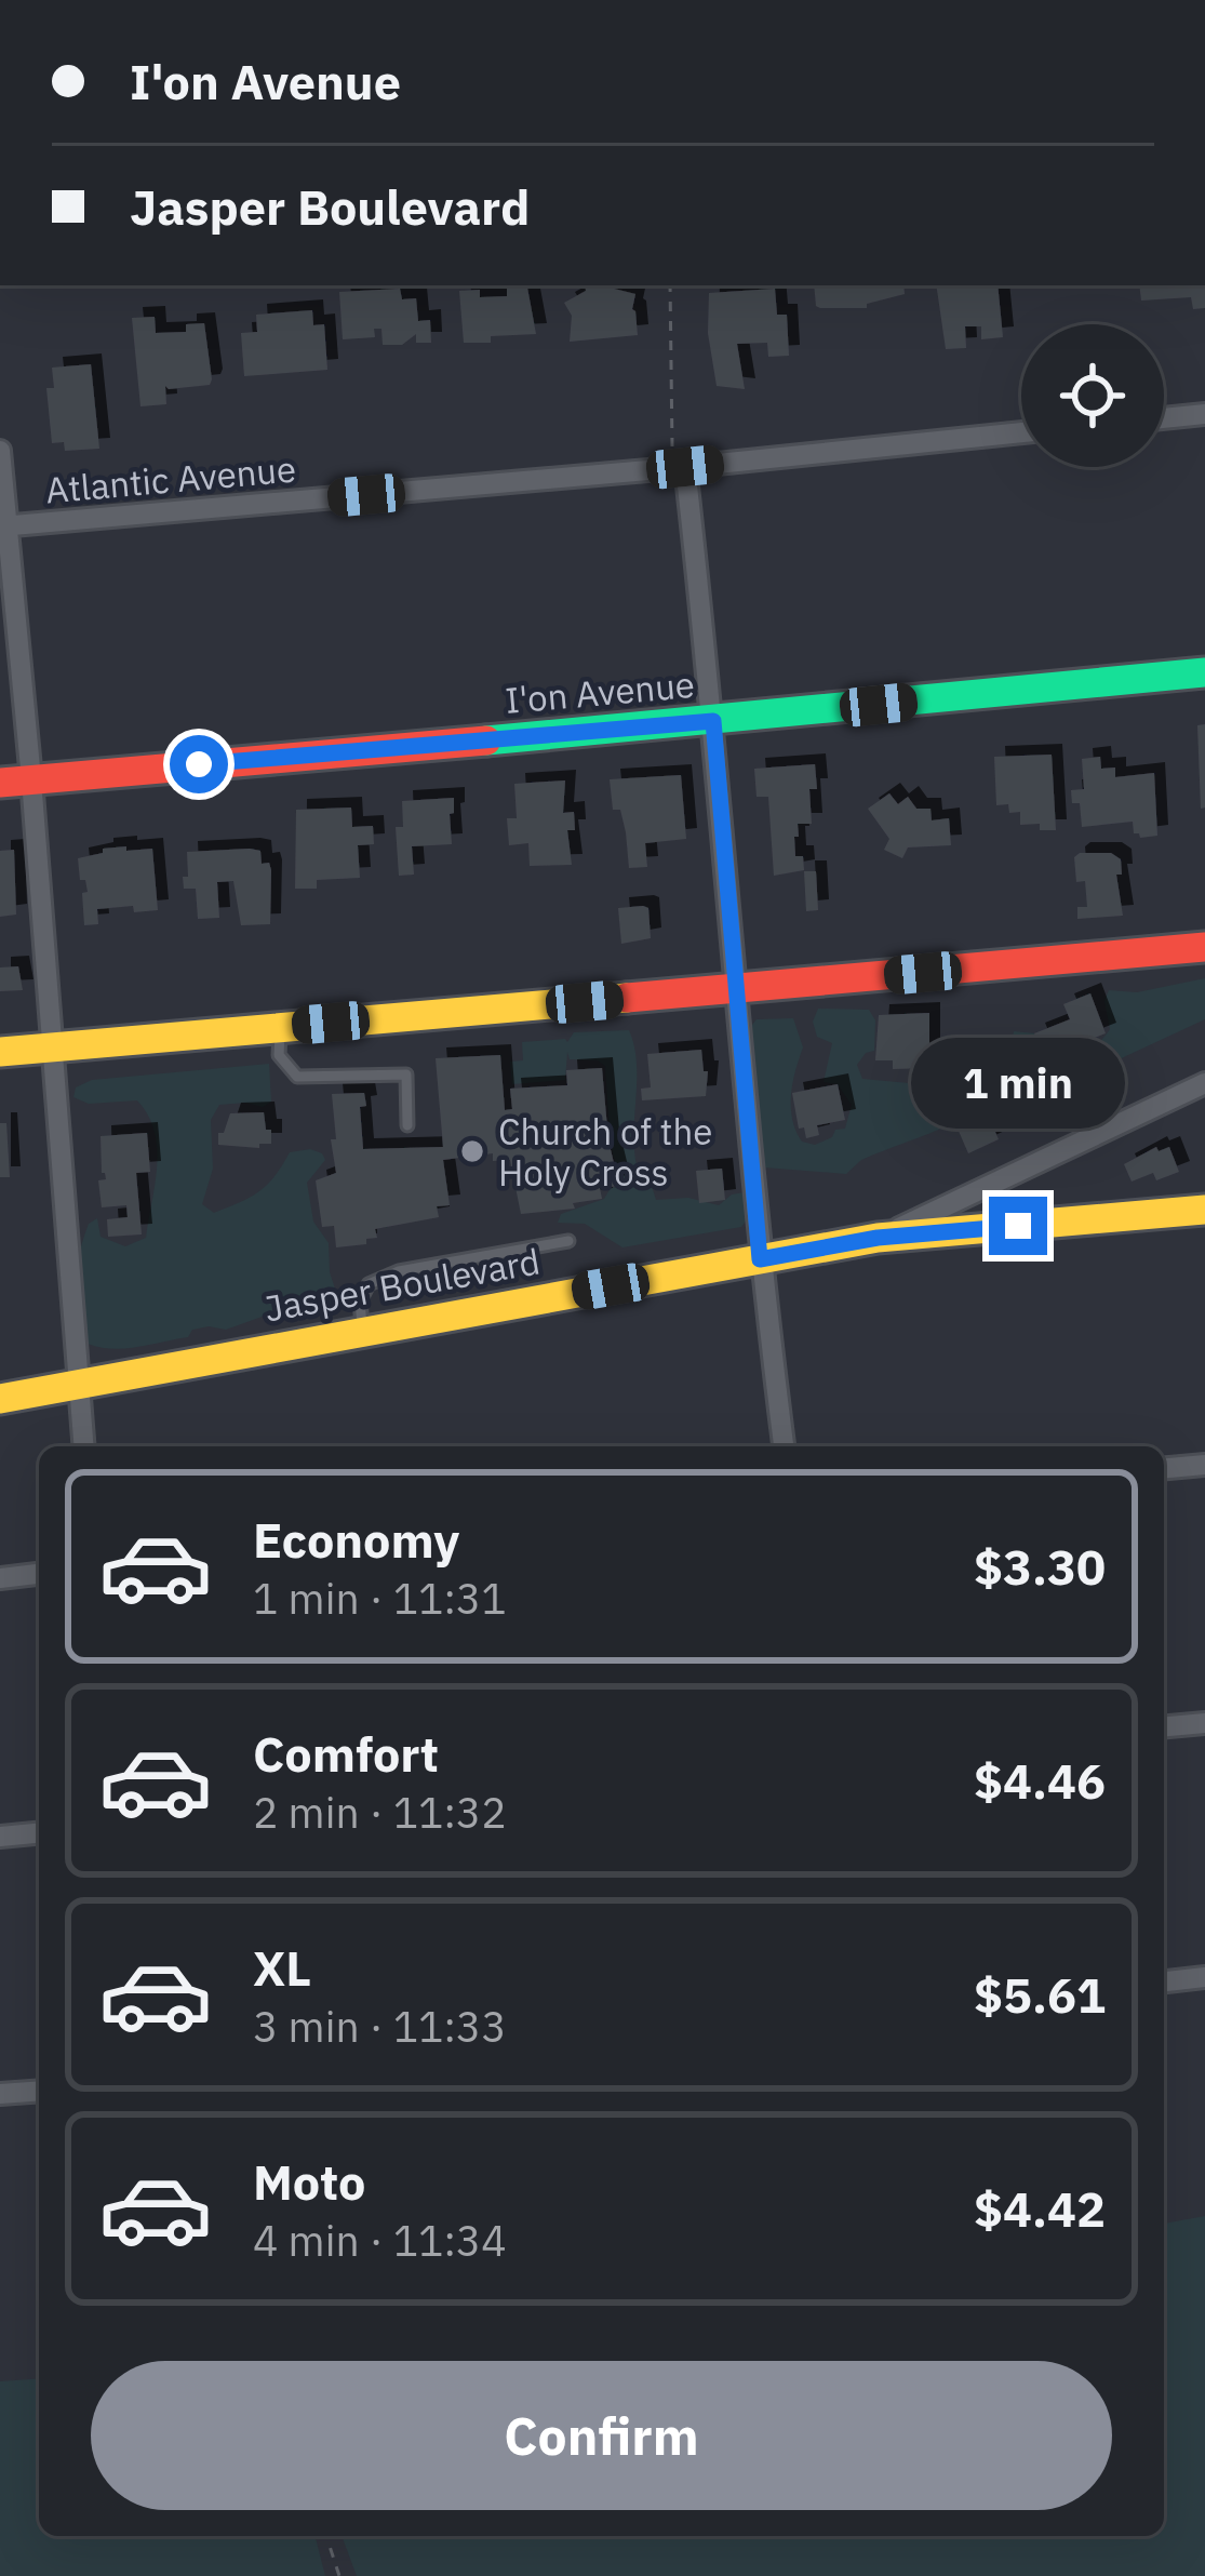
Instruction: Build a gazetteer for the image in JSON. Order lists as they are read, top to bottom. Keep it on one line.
{"streets":{"street":["Atlantic Avenue","I'on Avenue","Jasper Boulevard"]},"places":["Church of the Holy Cross"],"page":{"banner":["I'on Avenue","Jasper Boulevard"],"bubble":"1 min","list":[{"name":"Economy","note":"1 min · 11:31","value":"$3.30"},{"name":"Comfort","note":"2 min · 11:32","value":"$4.46"},{"name":"XL","note":"3 min · 11:33","value":"$5.61"},{"name":"Moto","note":"4 min · 11:34","value":"$4.42"}],"buttons":"Confirm"}}
